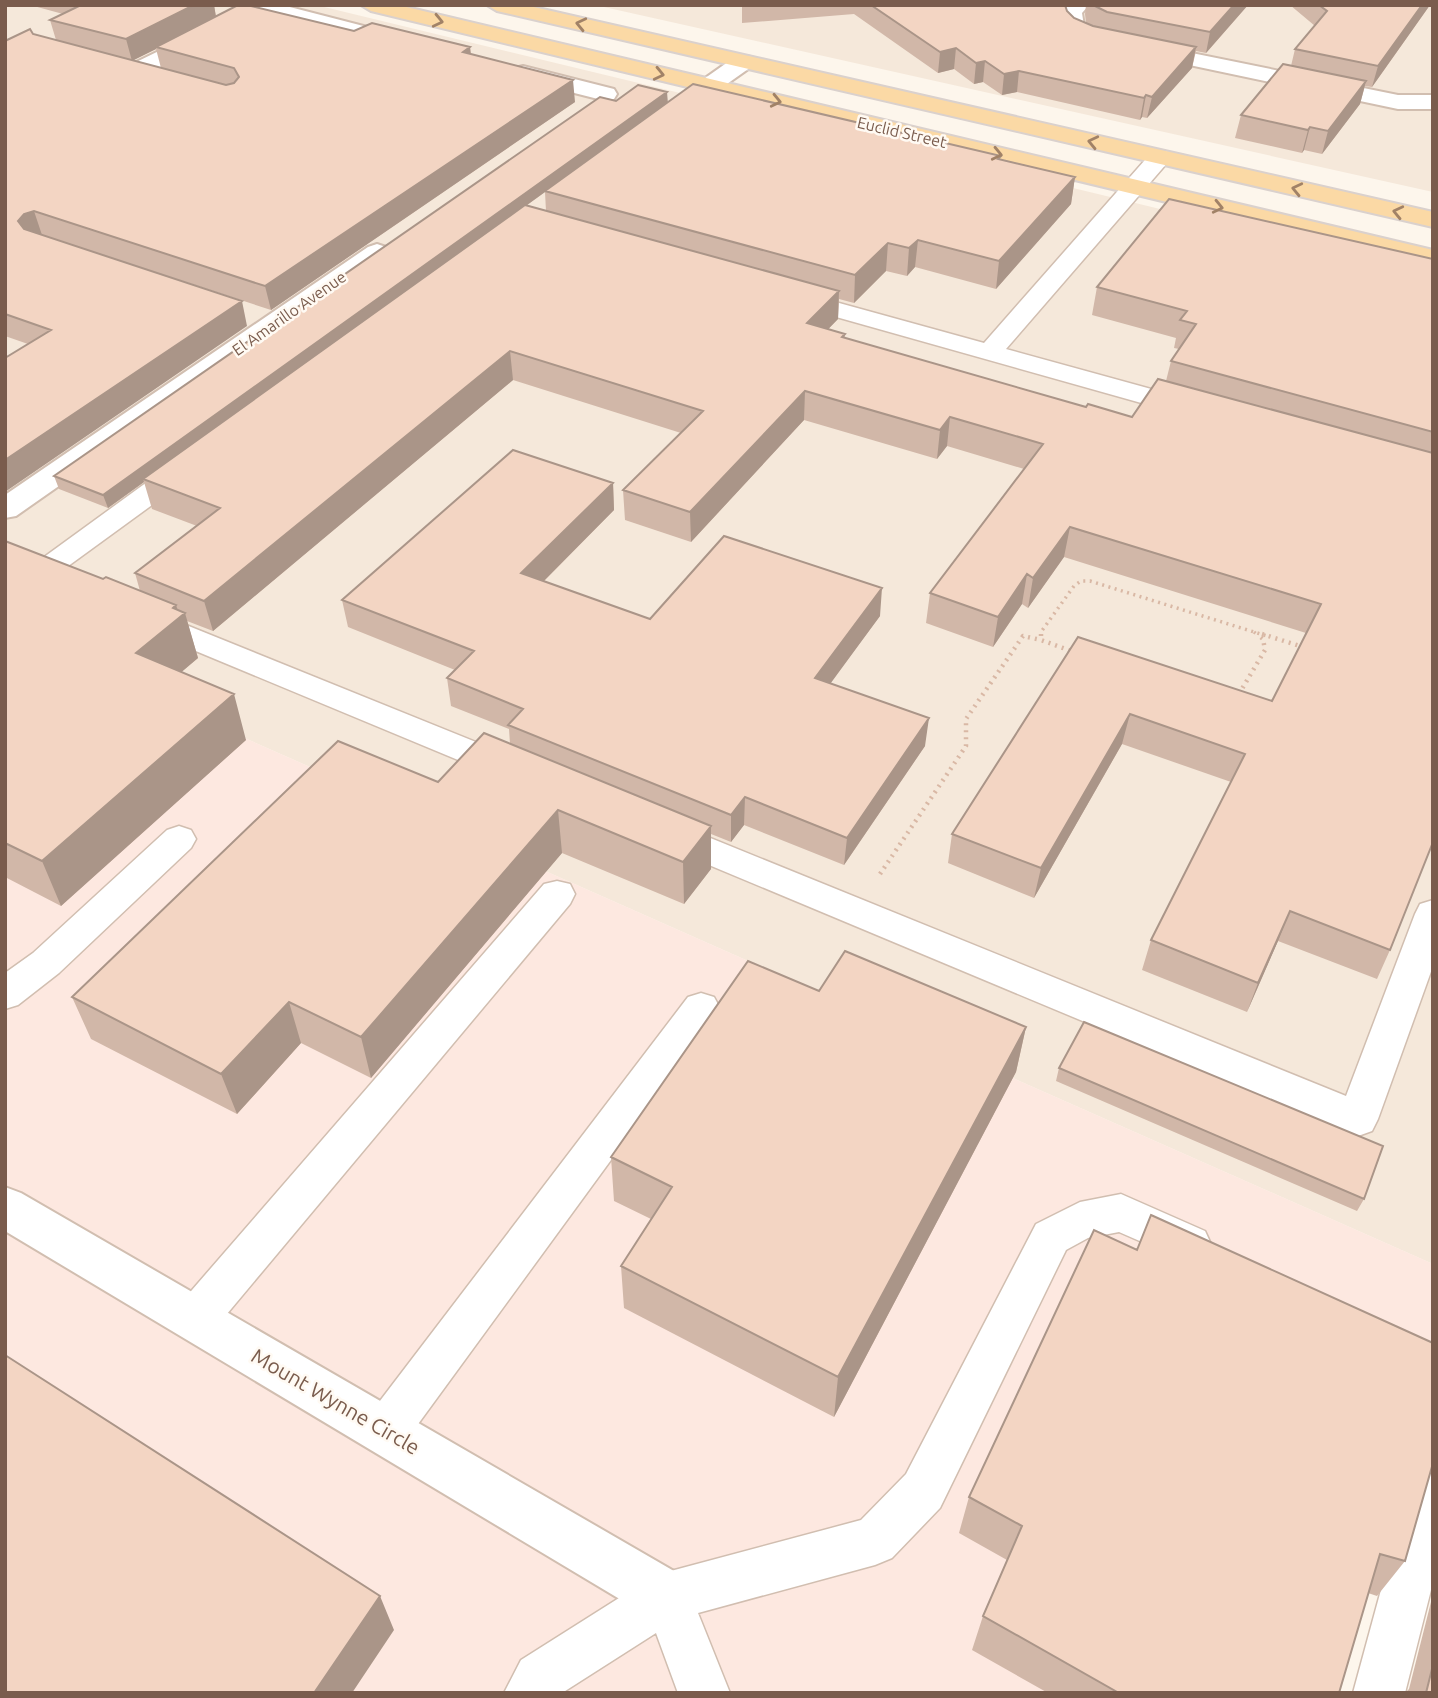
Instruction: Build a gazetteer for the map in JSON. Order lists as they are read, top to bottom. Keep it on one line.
{"streets":{"main road":["Euclid Street"],"street":["El Amarillo Avenue","Mount Wynne Circle"]}}
